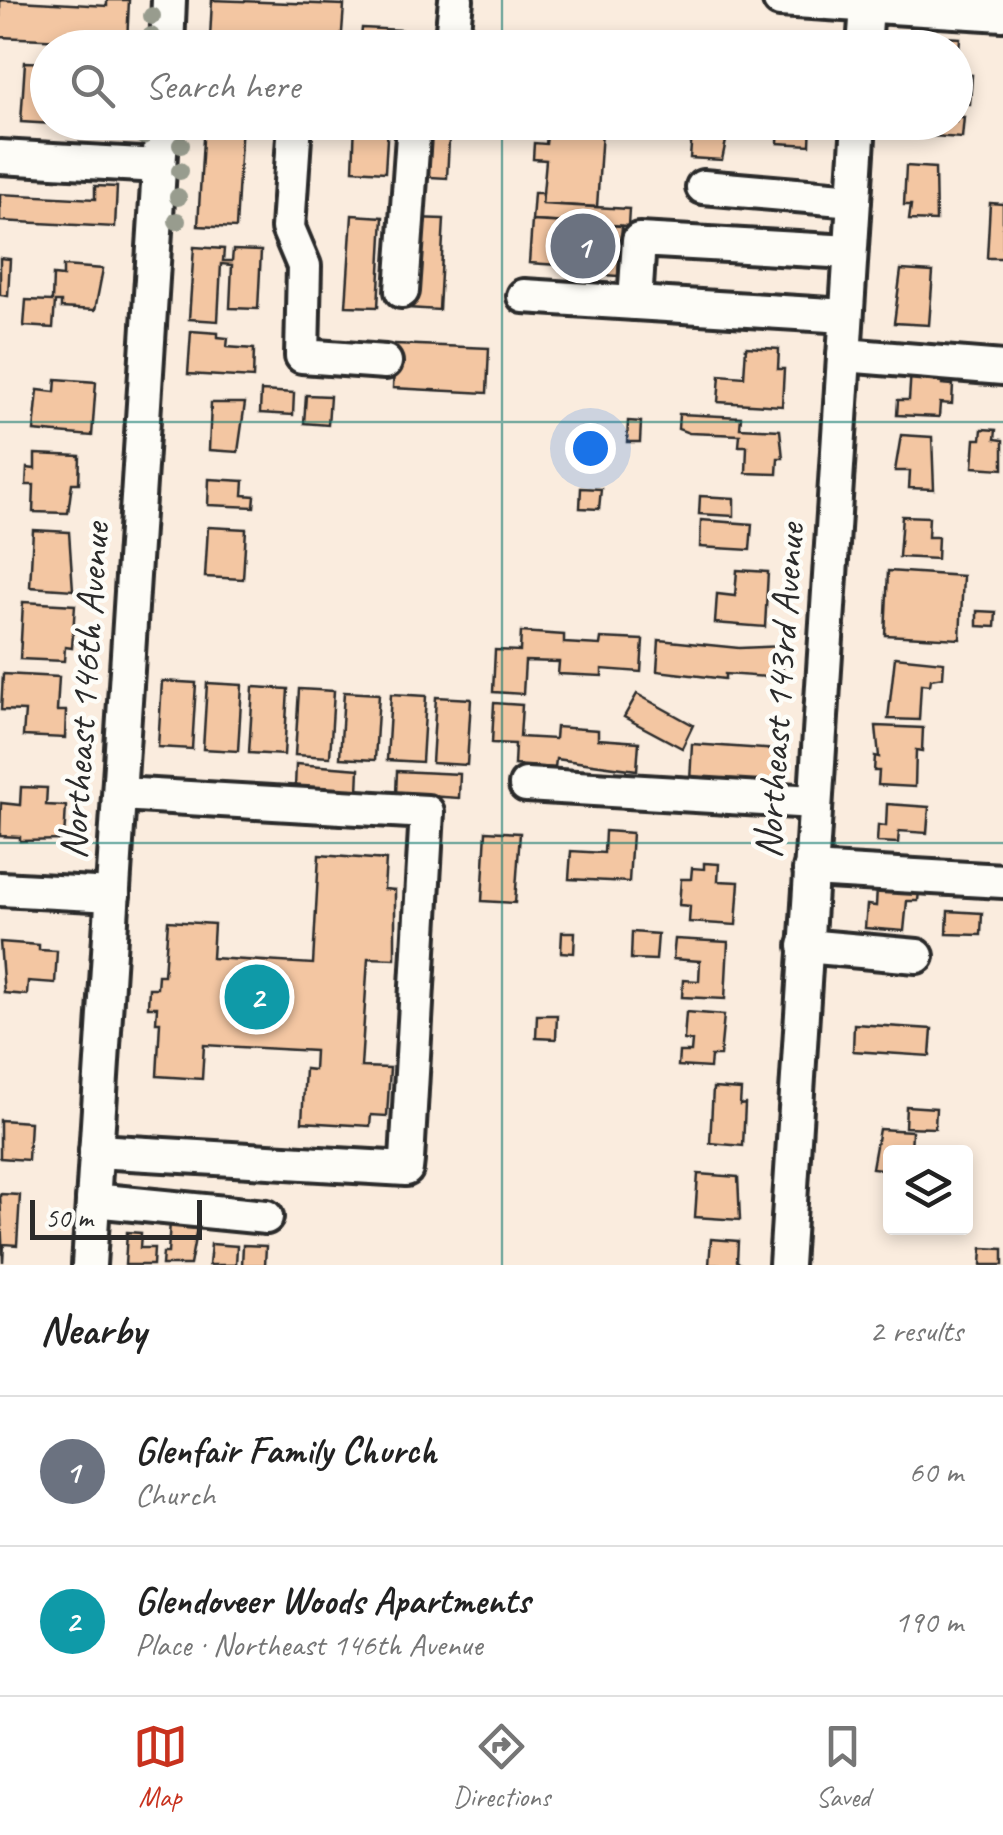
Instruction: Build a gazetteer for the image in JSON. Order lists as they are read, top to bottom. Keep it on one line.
{"streets":{"street":["Northeast 146th Avenue","Northeast 143rd Avenue"]},"scale_bar":"50 m","page":{"search":"Search here","pins":["1","2"],"scale":"50 m","heading":["Nearby","2 results"],"list":[{"mark":"1","name":"Glenfair Family Church","note":"Church","value":"60 m"},{"mark":"2","name":"Glendoveer Woods Apartments","note":"Place · Northeast 146th Avenue","value":"190 m"}],"nav":["Map","Directions","Saved"]}}
